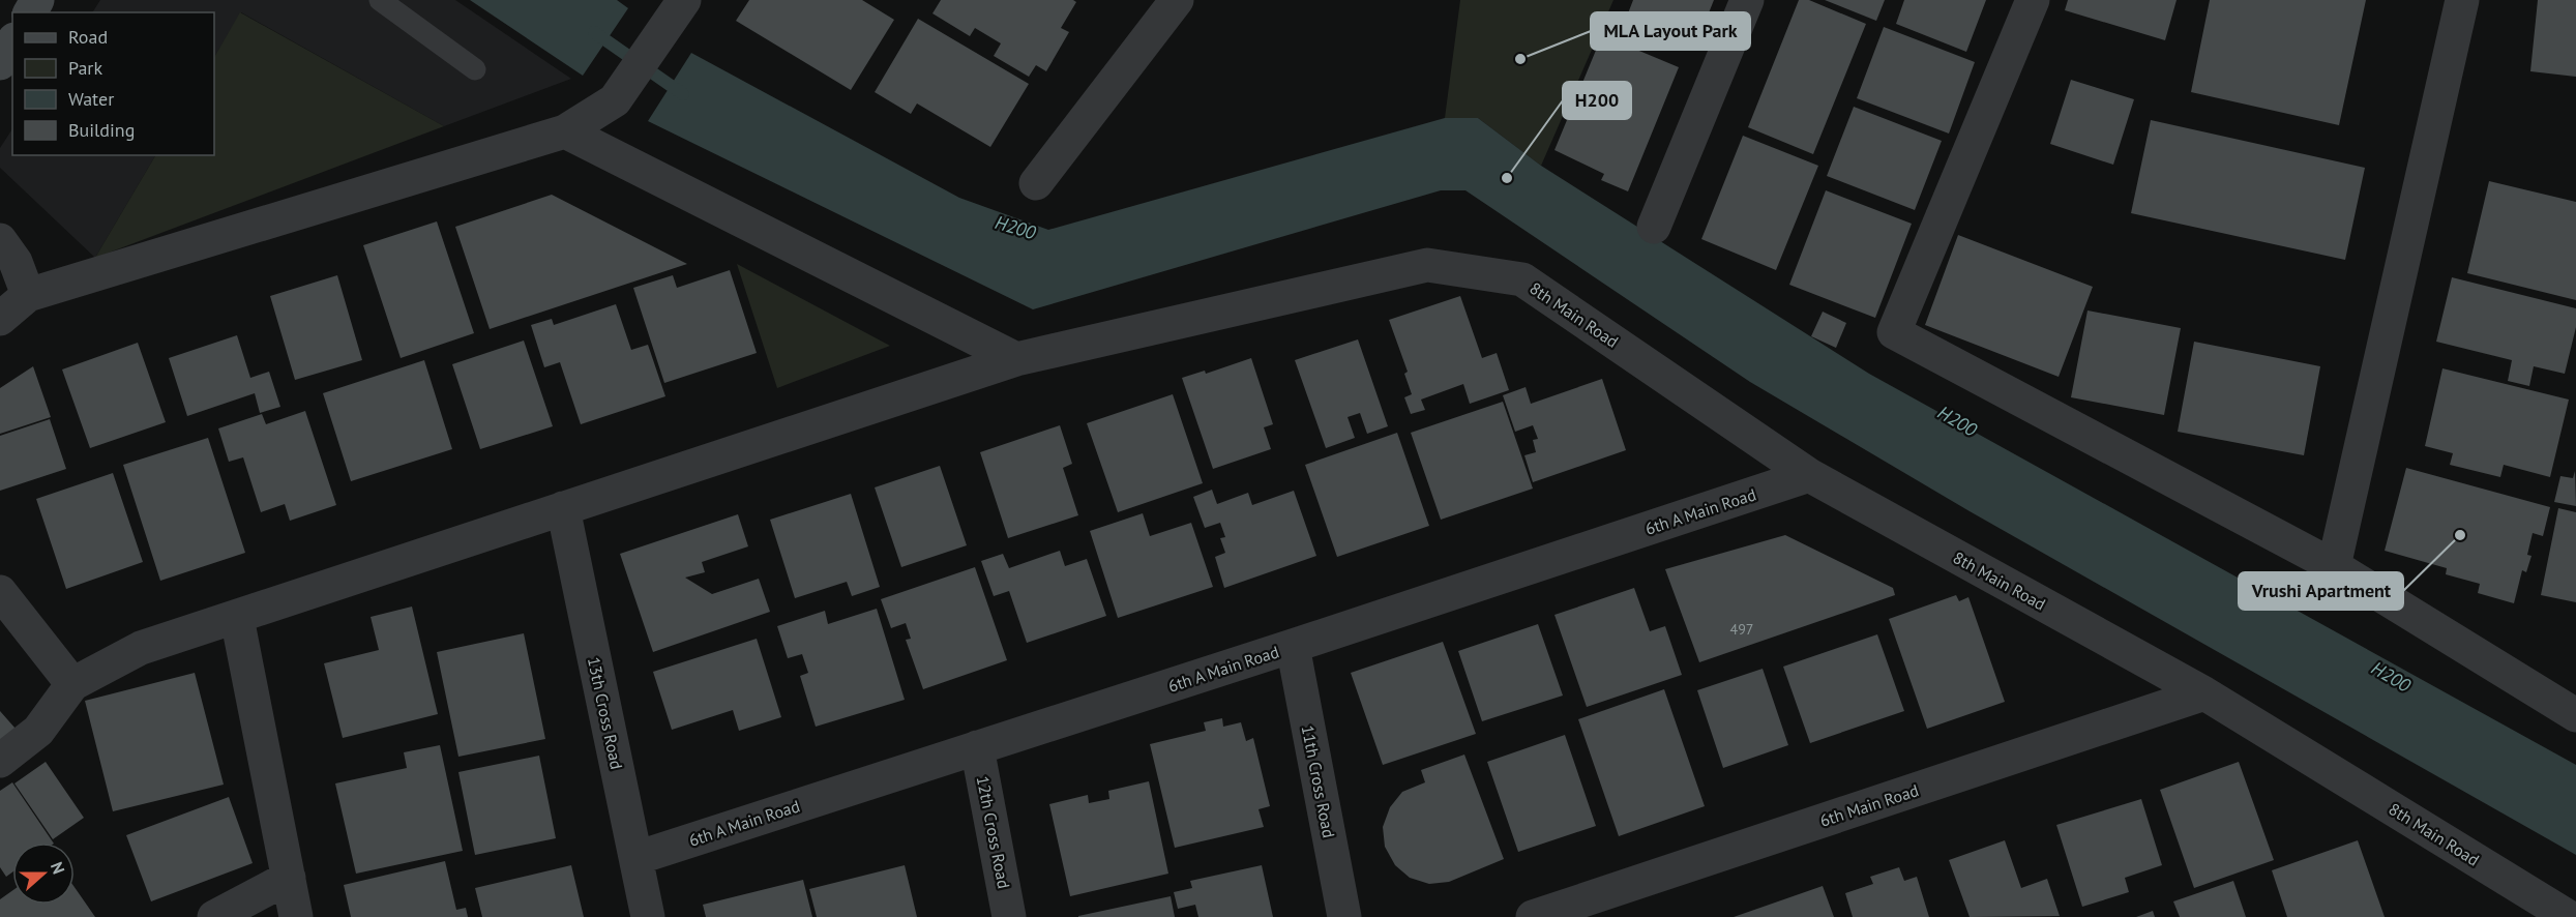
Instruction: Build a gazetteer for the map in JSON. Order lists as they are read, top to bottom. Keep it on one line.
{"streets":{"street":["8th Main Road","6th A Main Road","13th Cross Road","11th Cross Road","6th Main Road","12th Cross Road"]},"crossings":[["8th Main Road","6th A Main Road"],["8th Main Road","6th Main Road"],["6th A Main Road","13th Cross Road"],["6th A Main Road","11th Cross Road"],["6th A Main Road","12th Cross Road"]],"water":["H200"],"places":["MLA Layout Park","H200","Vrushi Apartment"],"house_numbers":["497"],"legend":["Road","Park","Water","Building"],"north":"right"}
